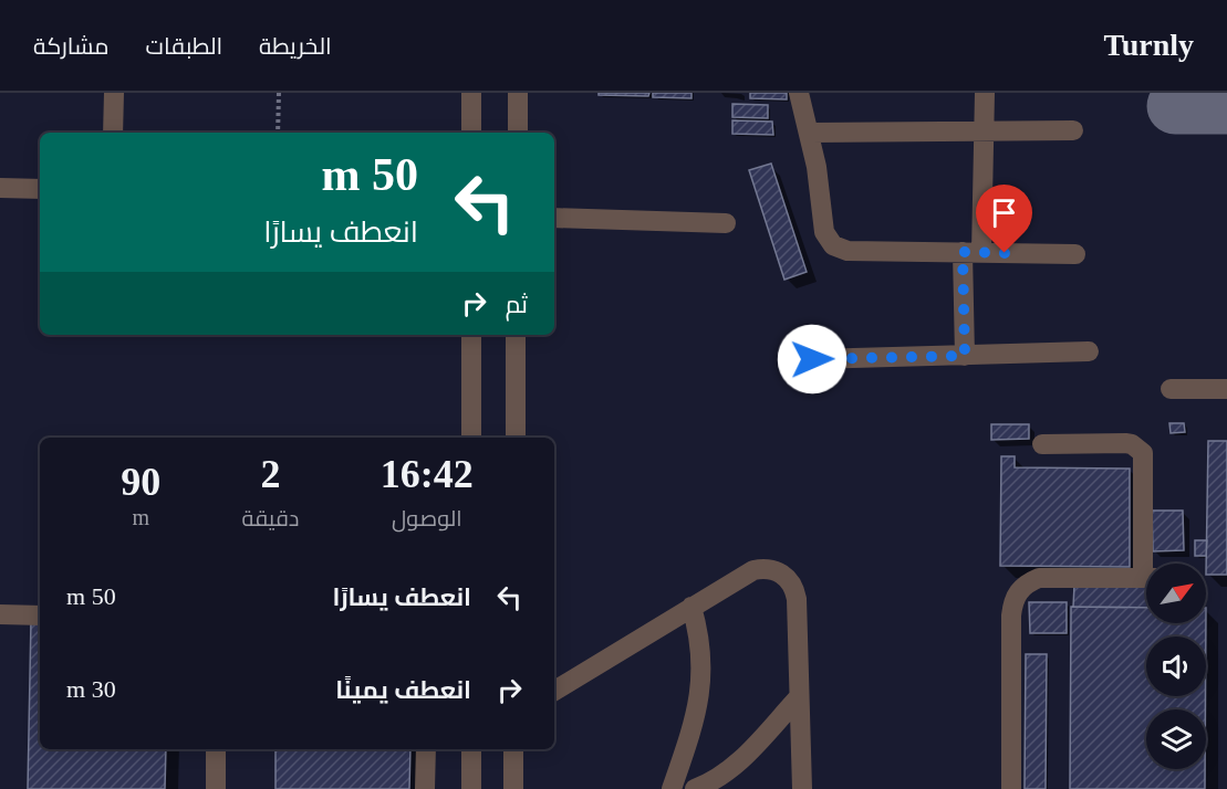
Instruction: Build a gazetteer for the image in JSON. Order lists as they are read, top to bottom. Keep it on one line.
{"north":"top right","page":{"header":"Turnly","nav":["الخريطة","الطبقات","مشاركة"],"turn":["50 m","انعطف يسارًا"],"then":"ثم","eta":["16:42","الوصول","2","دقيقة","90","m"],"list":[{"name":"انعطف يسارًا","value":"50 m"},{"name":"انعطف يمينًا","value":"30 m"}]}}
